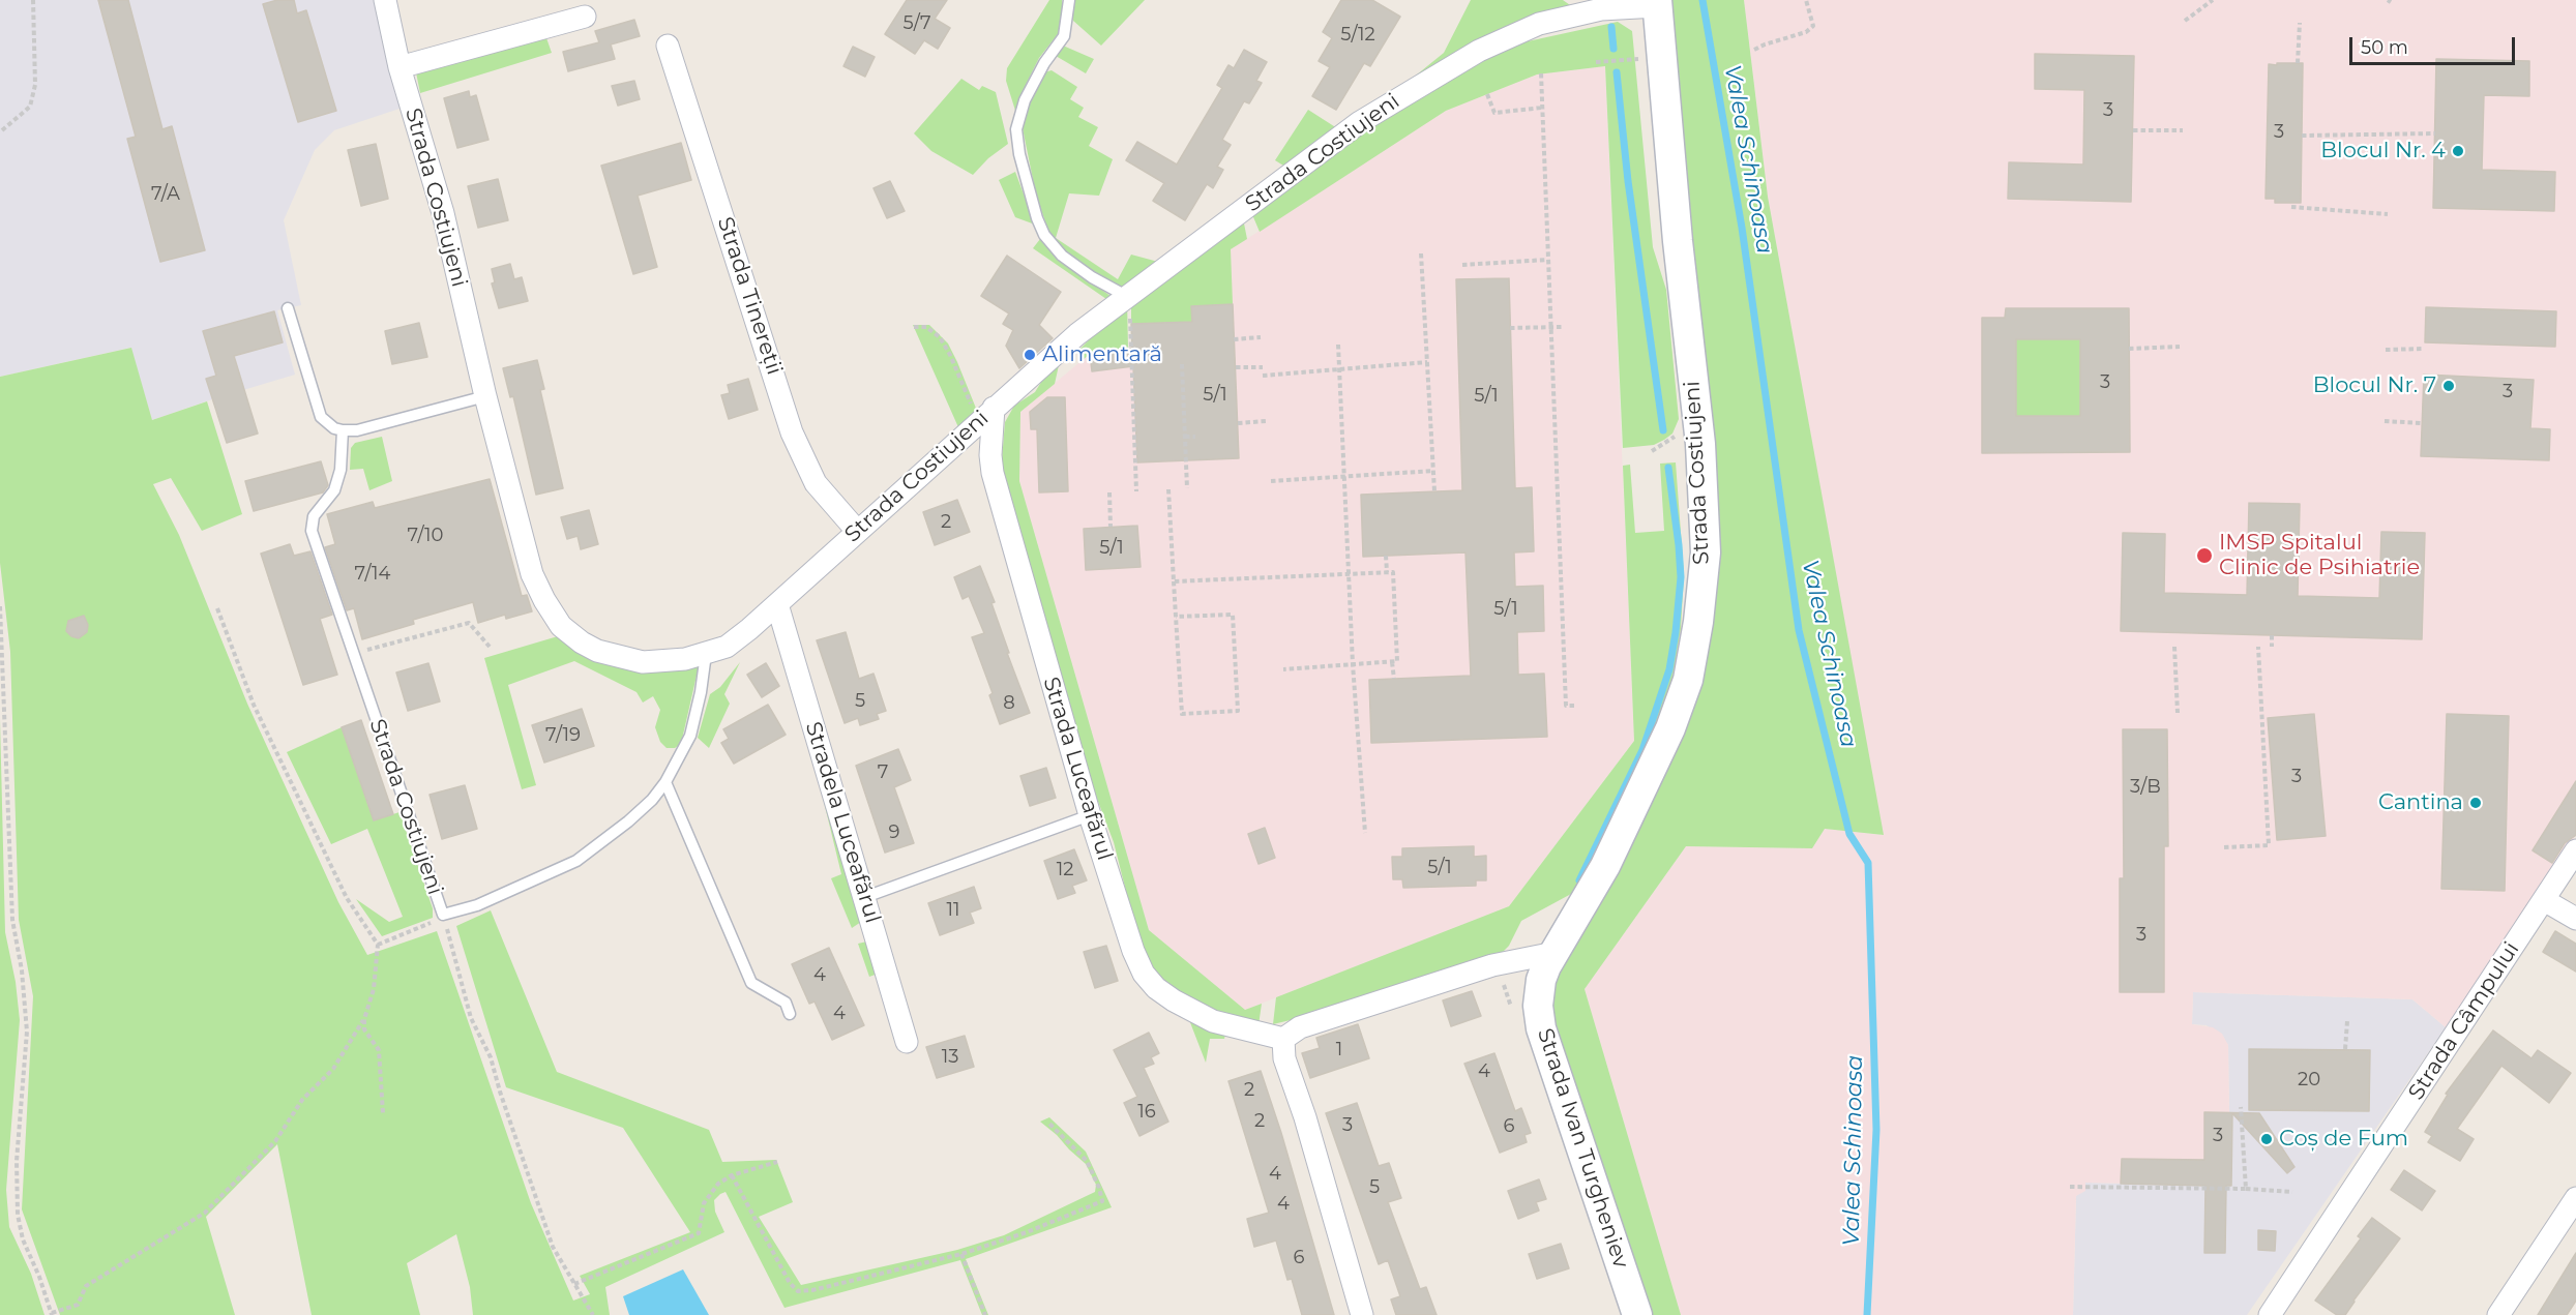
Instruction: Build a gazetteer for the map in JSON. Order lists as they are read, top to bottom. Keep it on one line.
{"streets":{"street":["Strada Costiujeni","Strada Tinereții","Strada Luceafărul","Stradela Luceafărul","Strada Câmpului","Strada Ivan Turgheniev"]},"crossings":[["Strada Costiujeni","Strada Tinereții"],["Strada Costiujeni","Strada Luceafărul"],["Strada Costiujeni","Stradela Luceafărul"],["Strada Costiujeni","Strada Ivan Turgheniev"]],"water":["Valea Schinoasa"],"places":["Blocul Nr. 4","Alimentară","Blocul Nr. 7","IMSP Spitalul Clinic de Psihiatrie","Cantina","Coș de Fum"],"house_numbers":["5/7","5/12","3","3","7/A","3","3","5/1","5/1","2","7/10","5/1","7/14","5/1","5","8","7/19","7","3","3/B","9","5/1","12","11","3","4","4","1","13","4","20","2","16","2","3","6","3","4","5","4","6"],"scale_bar":"50 m"}
